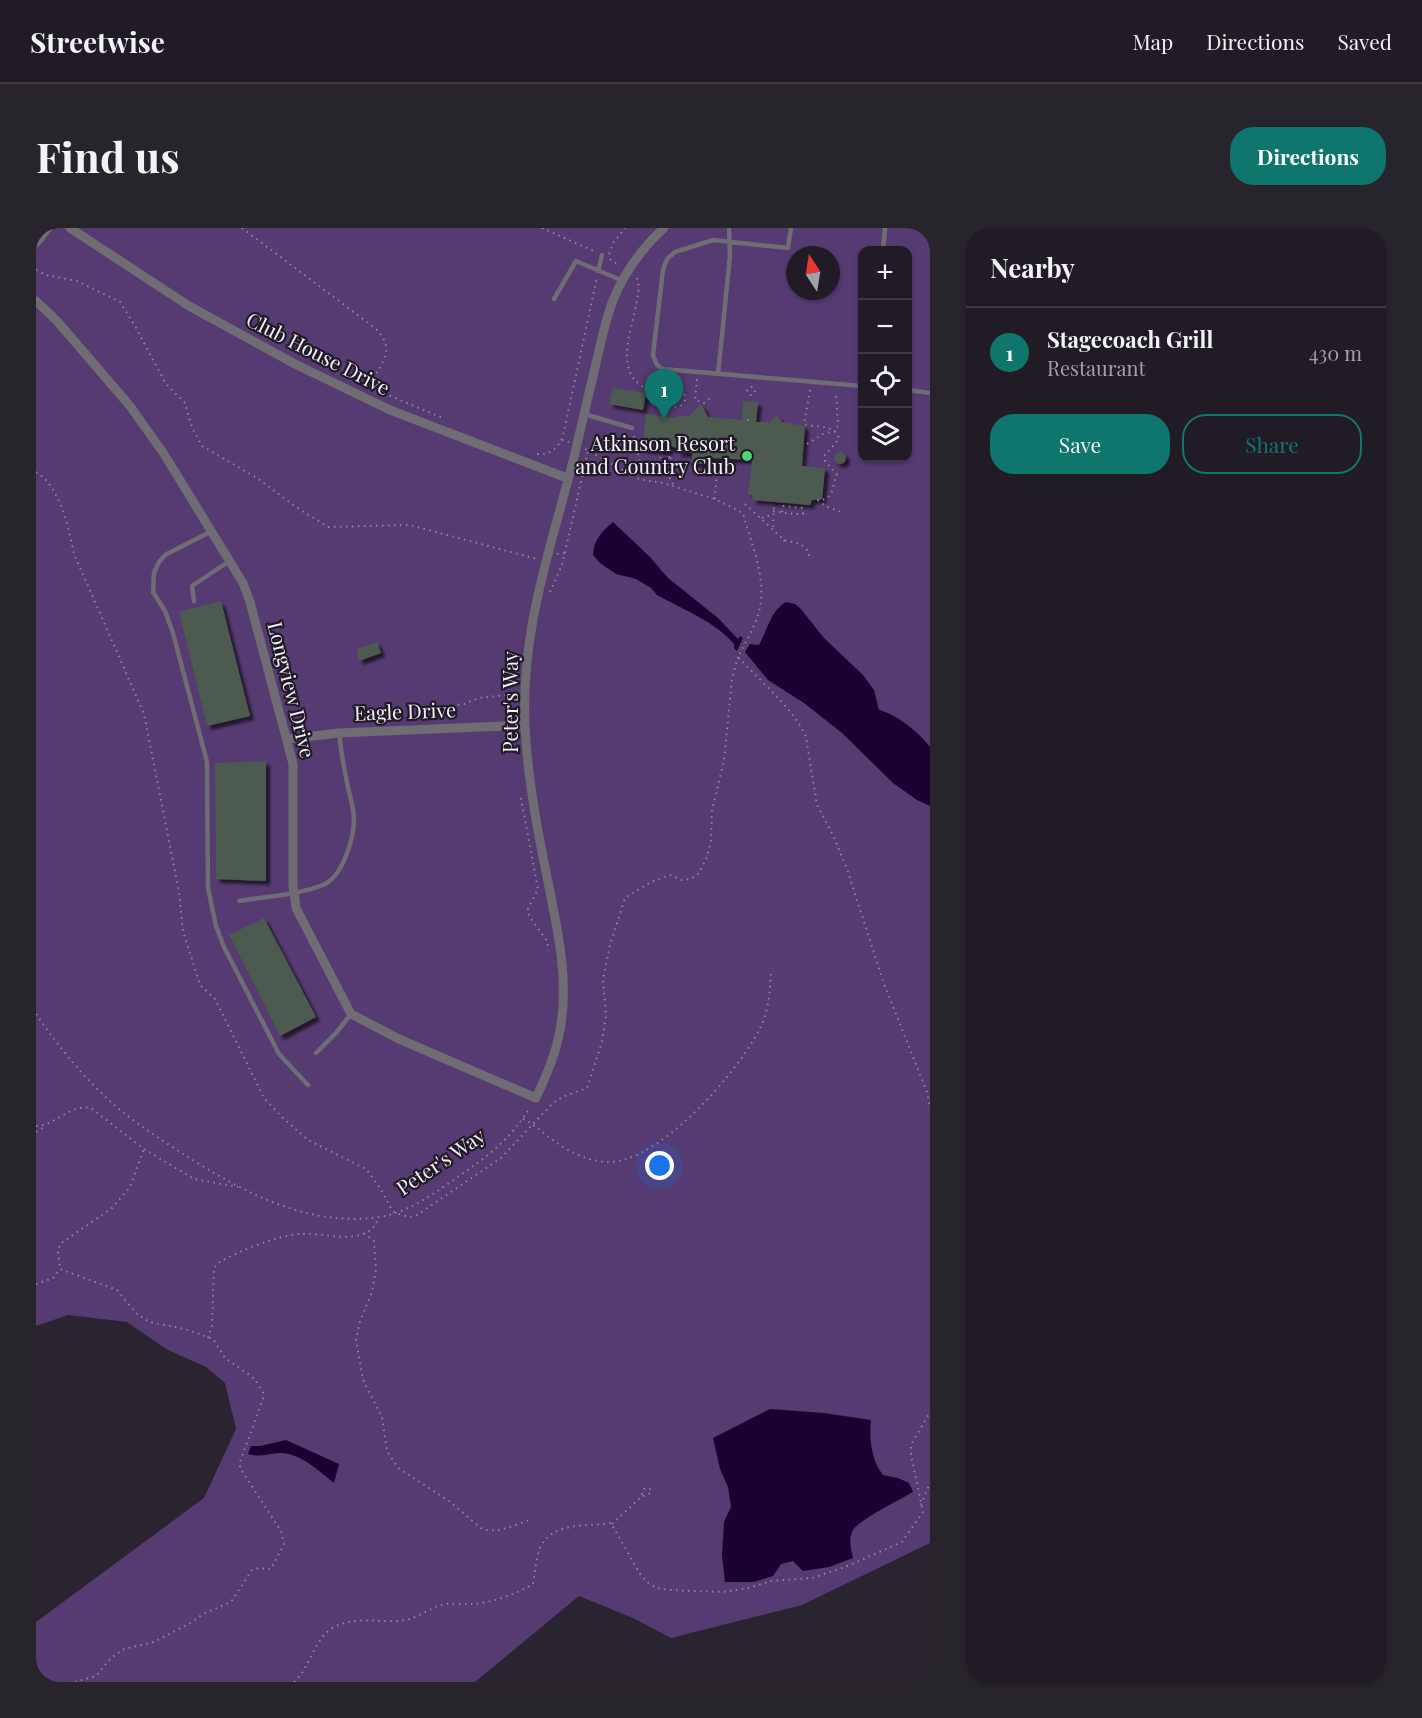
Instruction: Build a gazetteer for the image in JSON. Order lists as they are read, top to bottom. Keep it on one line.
{"streets":{"street":["Club House Drive","Longview Drive","Peter's Way","Eagle Drive"]},"crossings":[["Club House Drive","Peter's Way"],["Longview Drive","Eagle Drive"],["Peter's Way","Eagle Drive"]],"places":["Atkinson Resort and Country Club"],"north":"top","page":{"header":"Streetwise","nav":["Map","Directions","Saved"],"buttons":["Directions",["Save","Share"]],"title":"Find us","heading":"Nearby","map_buttons":["+","−"],"list":[{"mark":"1","name":"Stagecoach Grill","note":"Restaurant","value":"430 m"}],"pins":"1"}}
